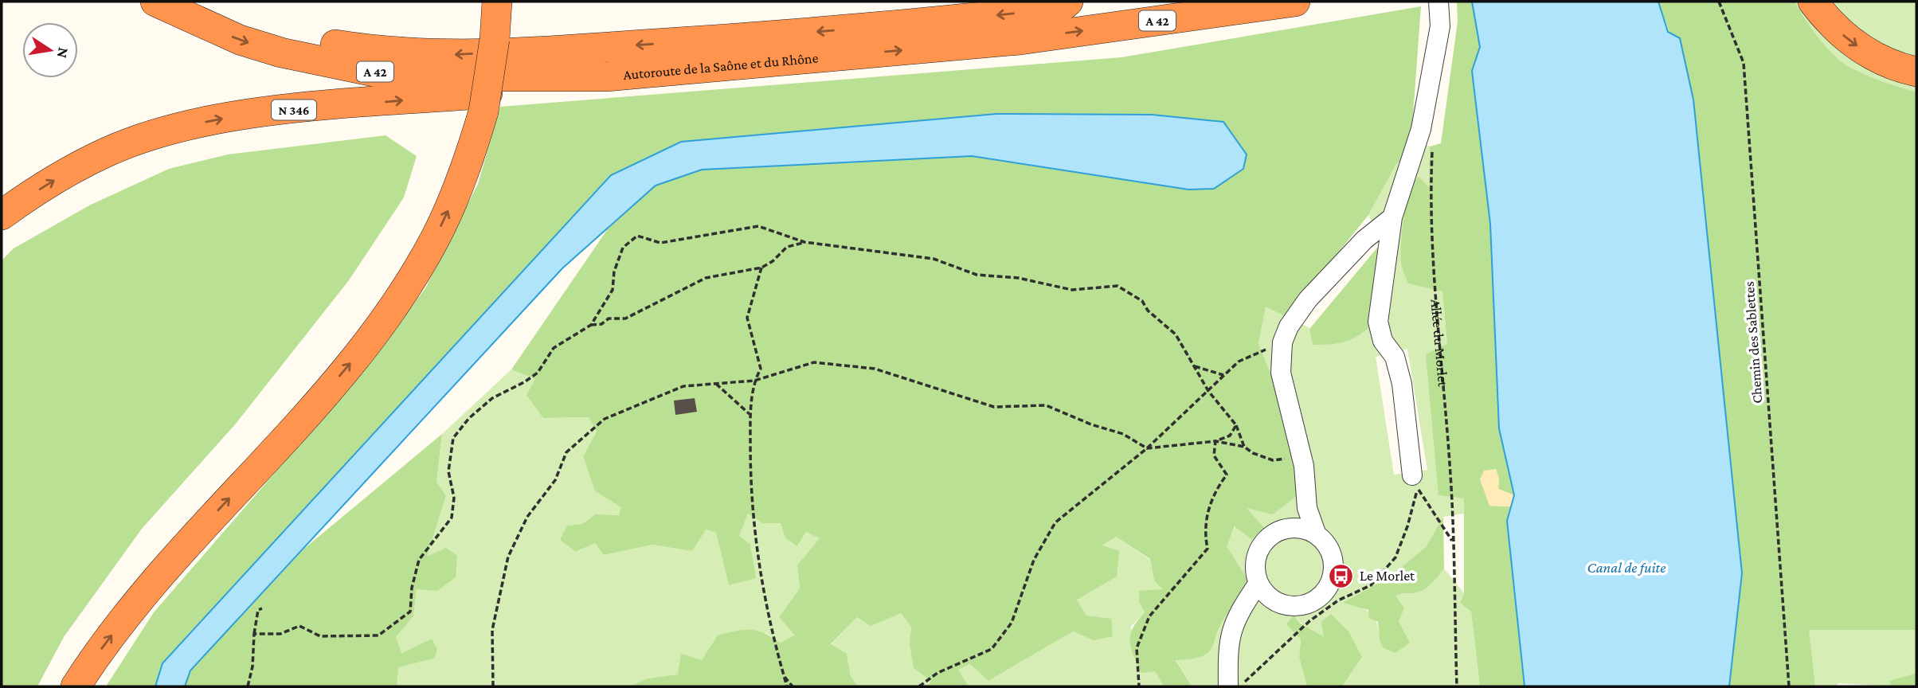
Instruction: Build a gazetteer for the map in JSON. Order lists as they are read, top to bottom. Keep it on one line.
{"streets":{"highway":["A 42","Autoroute de la Saône et du Rhône","N 346"],"path":["Chemin des Sablettes","Allée du Morlet"]},"crossings":[["Autoroute de la Saône et du Rhône","N 346"]],"water":["Canal de fuite"],"places":{"bus stop":["Le Morlet"]},"north":"right"}
